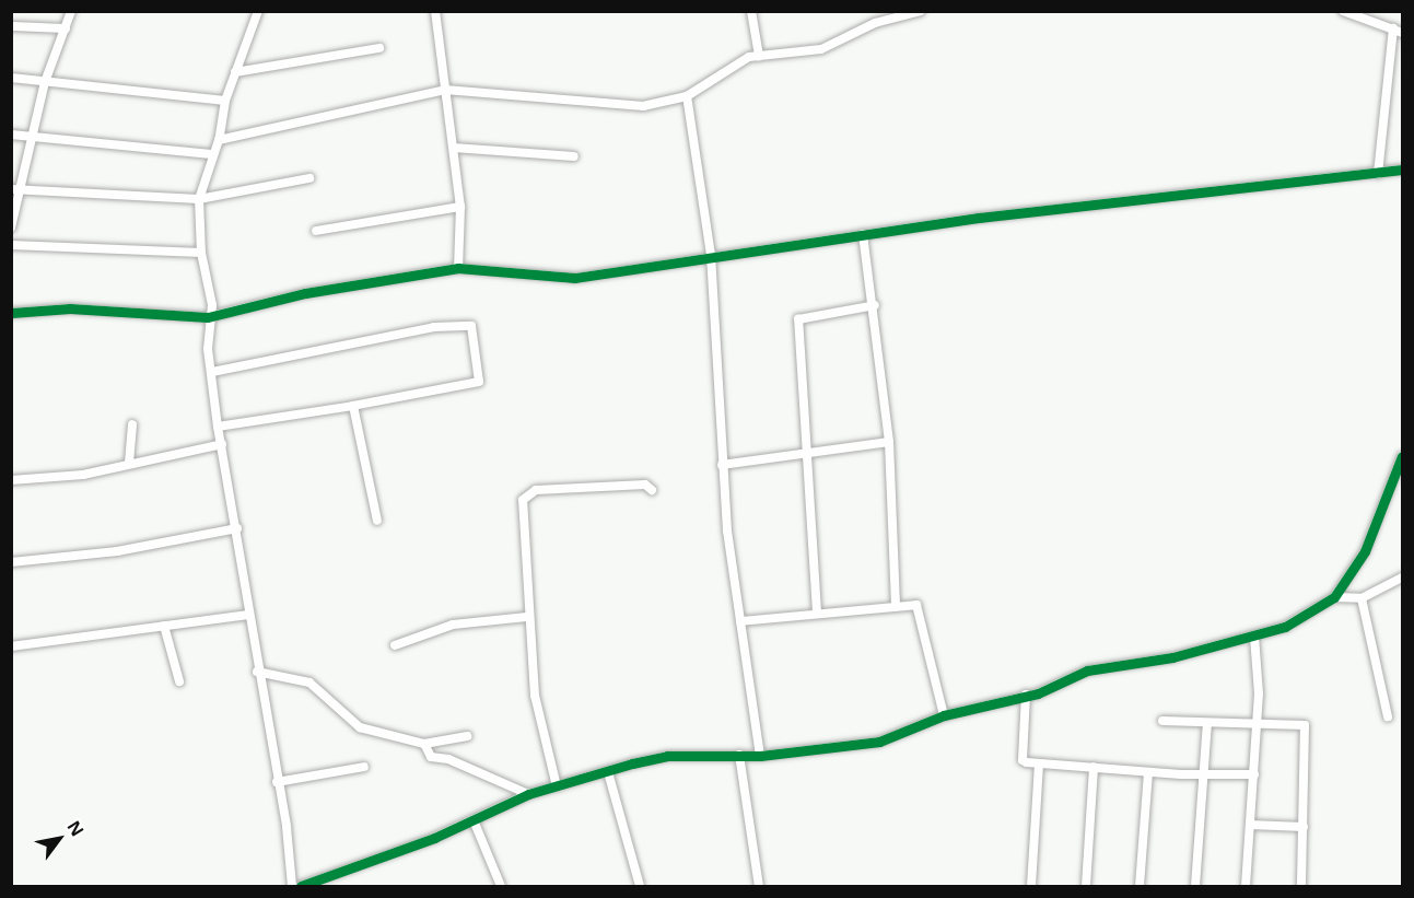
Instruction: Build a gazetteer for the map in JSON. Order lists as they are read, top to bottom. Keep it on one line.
{"north":"top right"}
